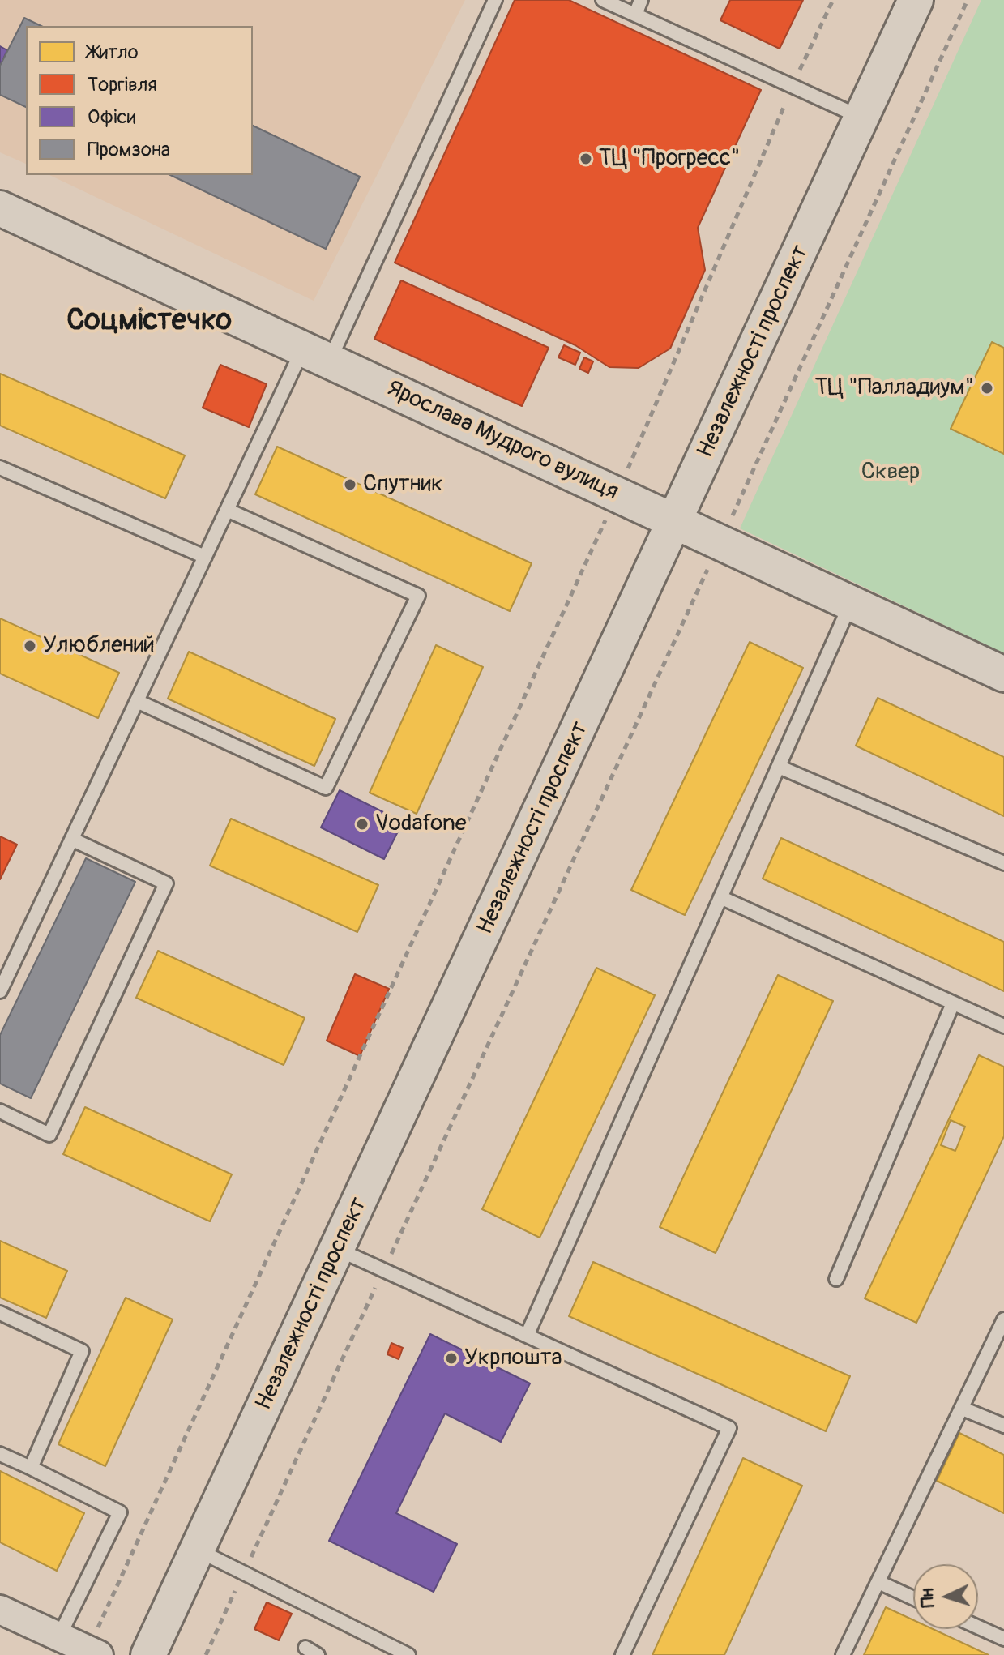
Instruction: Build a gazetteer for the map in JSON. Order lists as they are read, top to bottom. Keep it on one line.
{"streets":{"street":["Незалежності проспект","Ярослава Мудрого вулиця"]},"crossings":[["Незалежності проспект","Ярослава Мудрого вулиця"]],"districts":["Соцмістечко"],"parks":["Сквер"],"places":["ТЦ \"Прогресс\"","ТЦ \"Палладиум\"","Спутник","Улюблений","Vodafone","Укрпошта"],"legend":["Житло","Торгівля","Офіси","Промзона"],"north":"left"}
